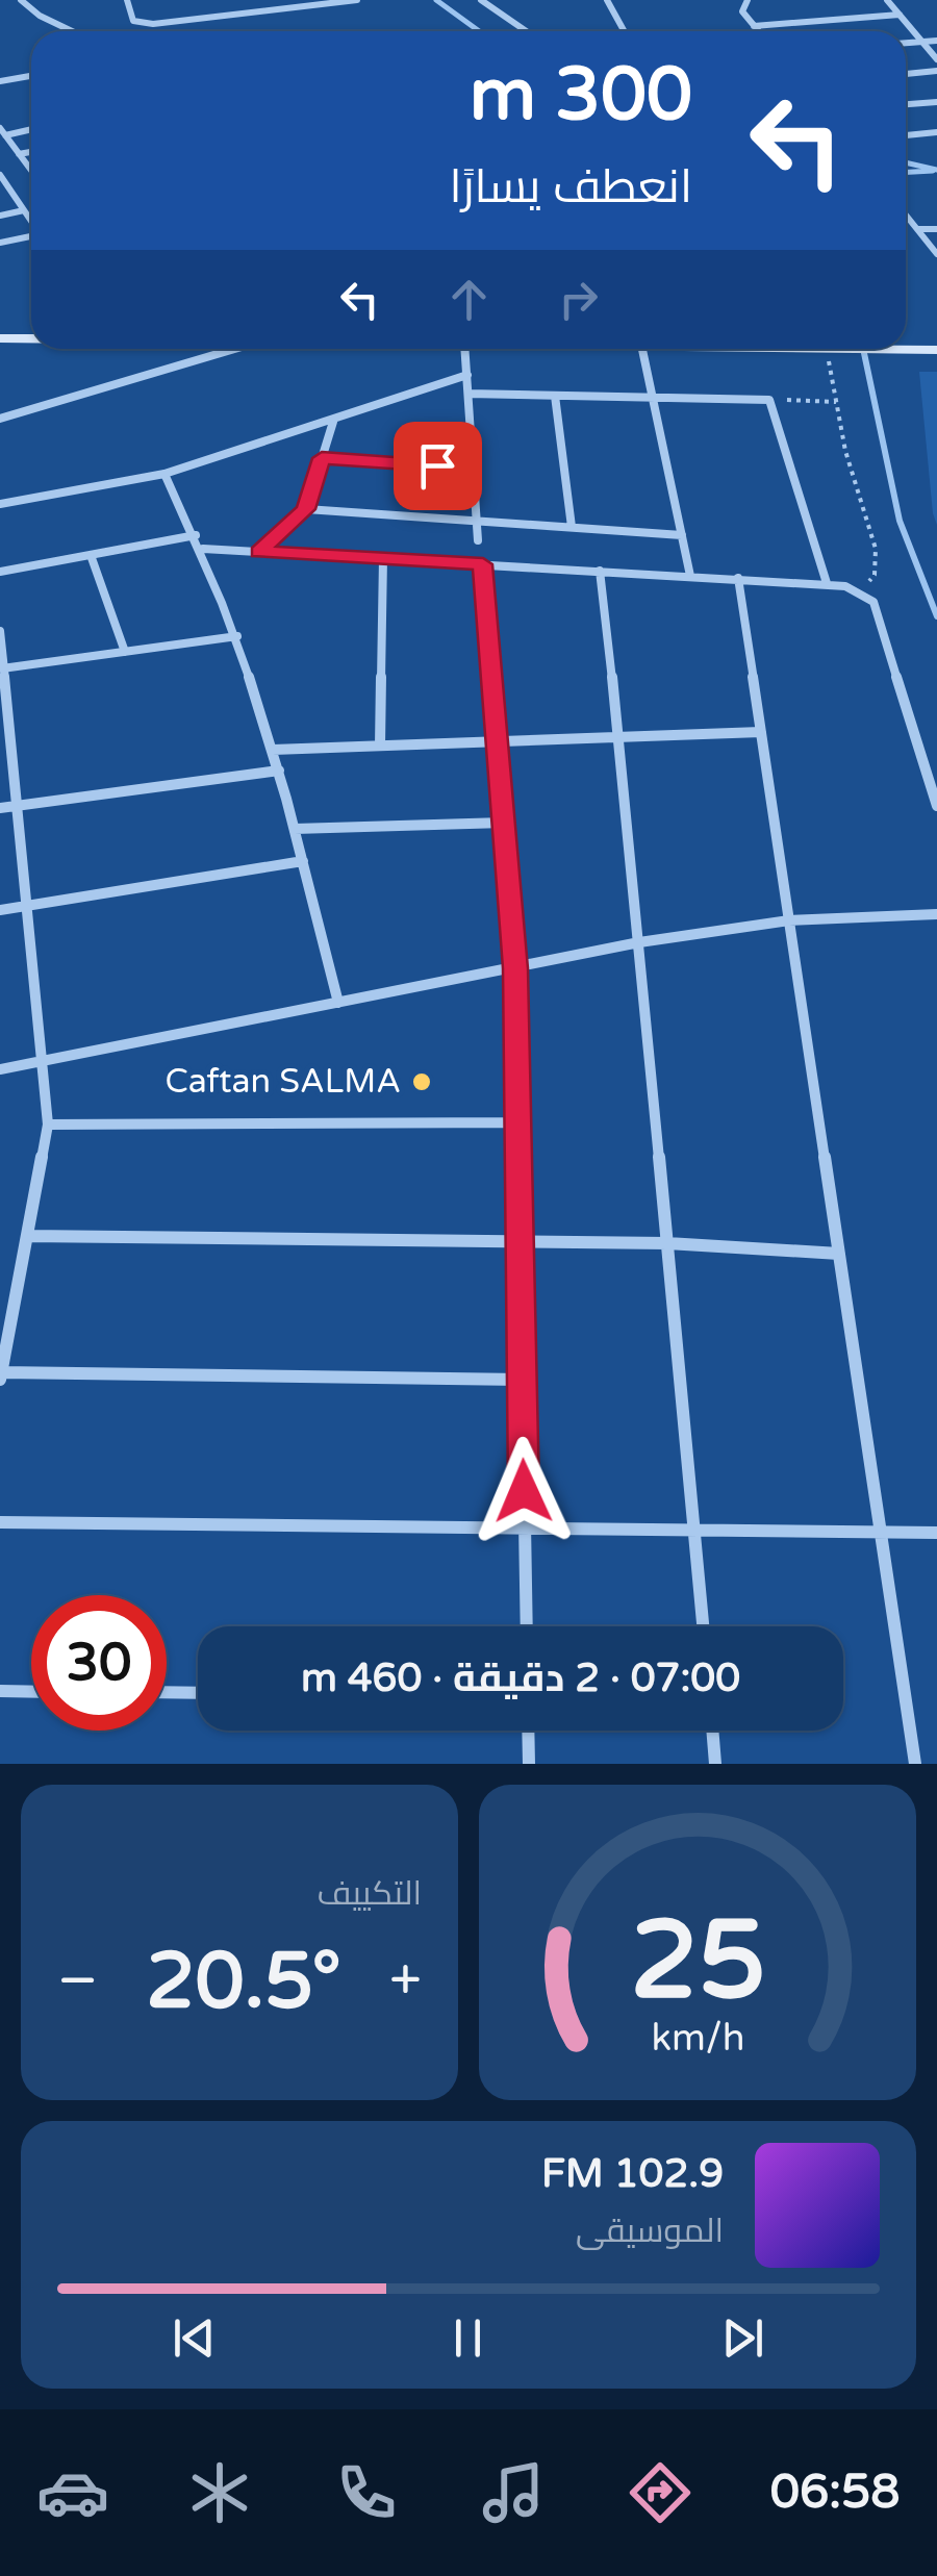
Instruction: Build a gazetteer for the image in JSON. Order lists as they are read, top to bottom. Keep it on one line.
{"places":["Caftan SALMA"],"page":{"turn":["300 m","انعطف يسارًا"],"limit":"30","trip":"07:00 · 2 دقيقة · 460 m","tile":"التكييف","heat":["−","20.5°","+"],"song":["102.9 FM","الموسيقى"],"tabs":"06:58","gauge":["25","km/h"]}}
